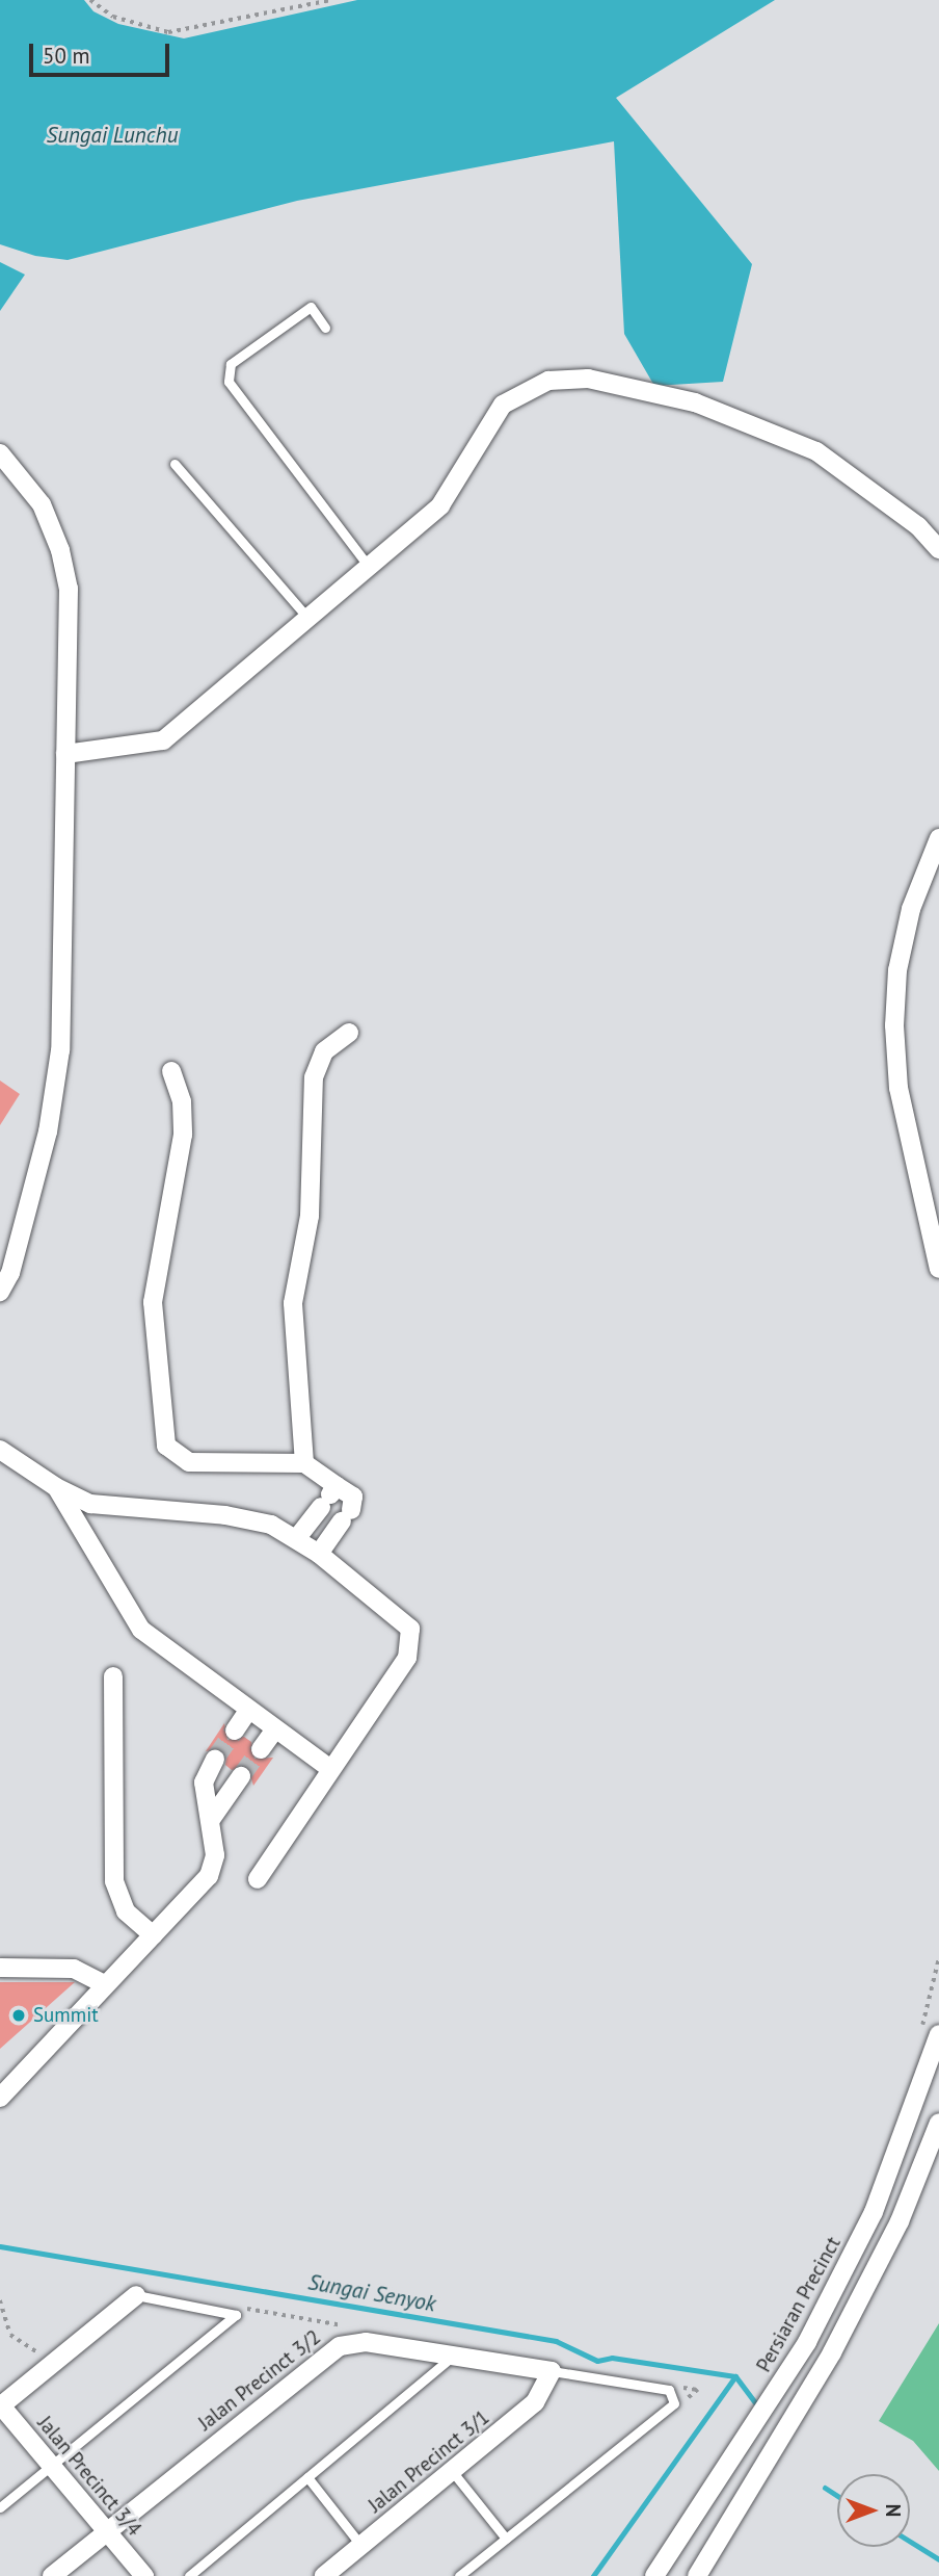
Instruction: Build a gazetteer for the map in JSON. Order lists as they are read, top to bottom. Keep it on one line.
{"streets":{"street":["Persiaran Precinct","Jalan Precinct 3/2","Jalan Precinct 3/1","Jalan Precinct 3/4"]},"crossings":[["Jalan Precinct 3/2","Jalan Precinct 3/1"],["Jalan Precinct 3/2","Jalan Precinct 3/4"]],"water":["Sungai Lunchu","Sungai Senyok"],"places":["Summit"],"scale_bar":"50 m","north":"right"}
